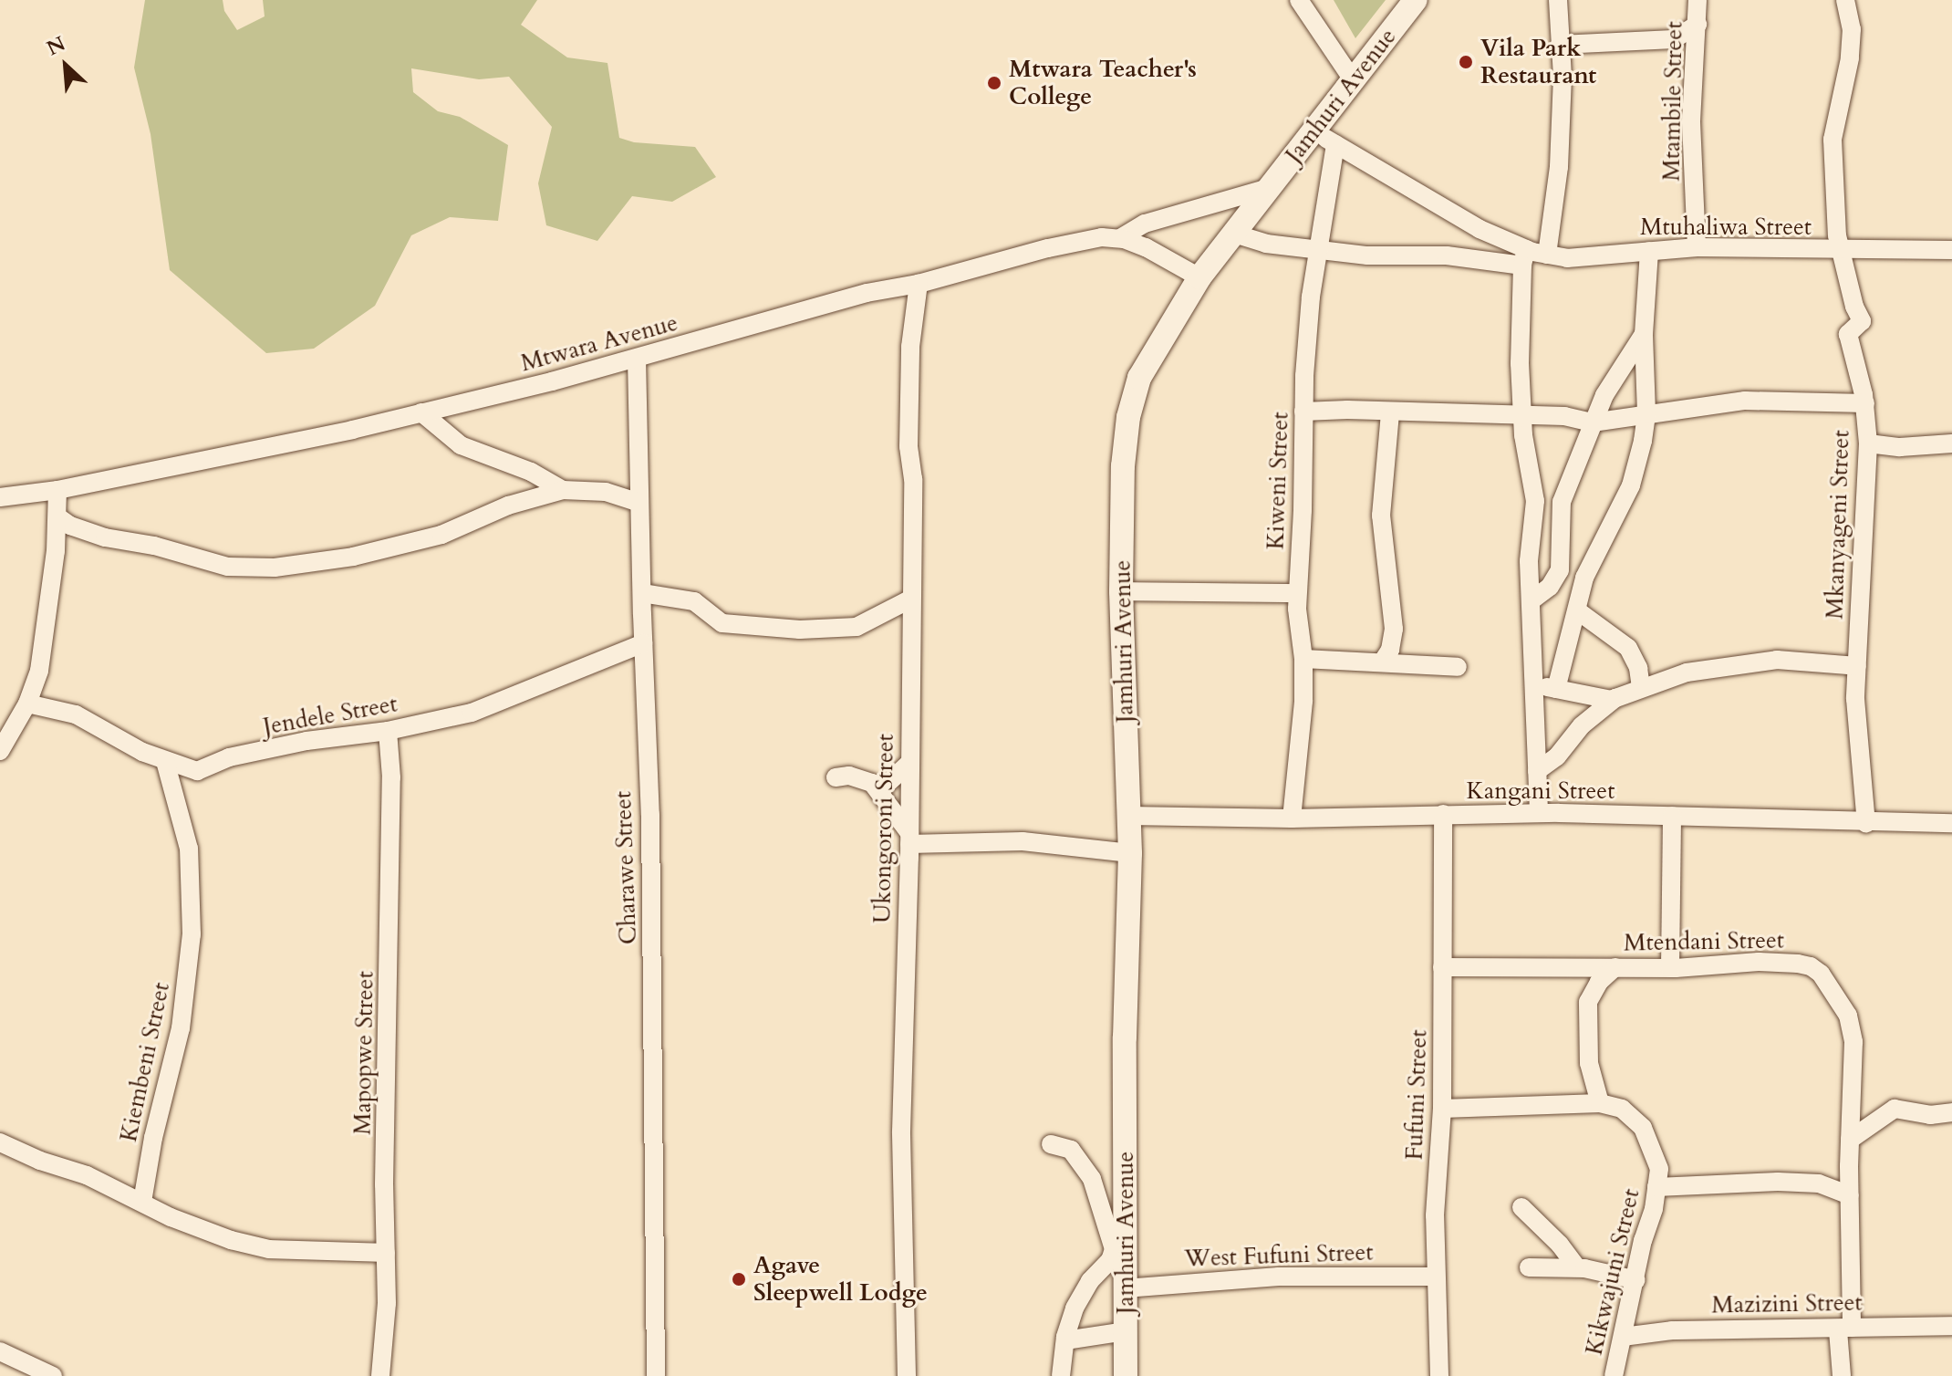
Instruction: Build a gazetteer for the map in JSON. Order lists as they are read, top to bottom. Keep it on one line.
{"streets":{"street":["Jamhuri Avenue","Mtambile Street","Mtuhaliwa Street","Mtwara Avenue","Kiweni Street","Mkanyageni Street","Jendele Street","Kangani Street","Ukongoroni Street","Charawe Street","Mtendani Street","Mapopwe Street","Kiembeni Street","Fufuni Street","West Fufuni Street","Kikwajuni Street","Mazizini Street"]},"crossings":[["Jamhuri Avenue","Mtuhaliwa Street"],["Jamhuri Avenue","Mtwara Avenue"],["Jamhuri Avenue","Kangani Street"],["Jamhuri Avenue","West Fufuni Street"],["Mtambile Street","Mtuhaliwa Street"],["Mtuhaliwa Street","Kiweni Street"],["Mtwara Avenue","Ukongoroni Street"],["Mtwara Avenue","Charawe Street"],["Kiweni Street","Mkanyageni Street"],["Kiweni Street","Kangani Street"],["Mkanyageni Street","Kangani Street"],["Jendele Street","Charawe Street"],["Jendele Street","Mapopwe Street"],["Jendele Street","Kiembeni Street"],["Kangani Street","Fufuni Street"],["Mtendani Street","Fufuni Street"],["Mtendani Street","Mazizini Street"],["Fufuni Street","West Fufuni Street"],["Fufuni Street","Kikwajuni Street"],["Kikwajuni Street","Mazizini Street"]],"places":["Vila Park Restaurant","Mtwara Teacher's College","Agave Sleepwell Lodge"],"north":"top left"}
